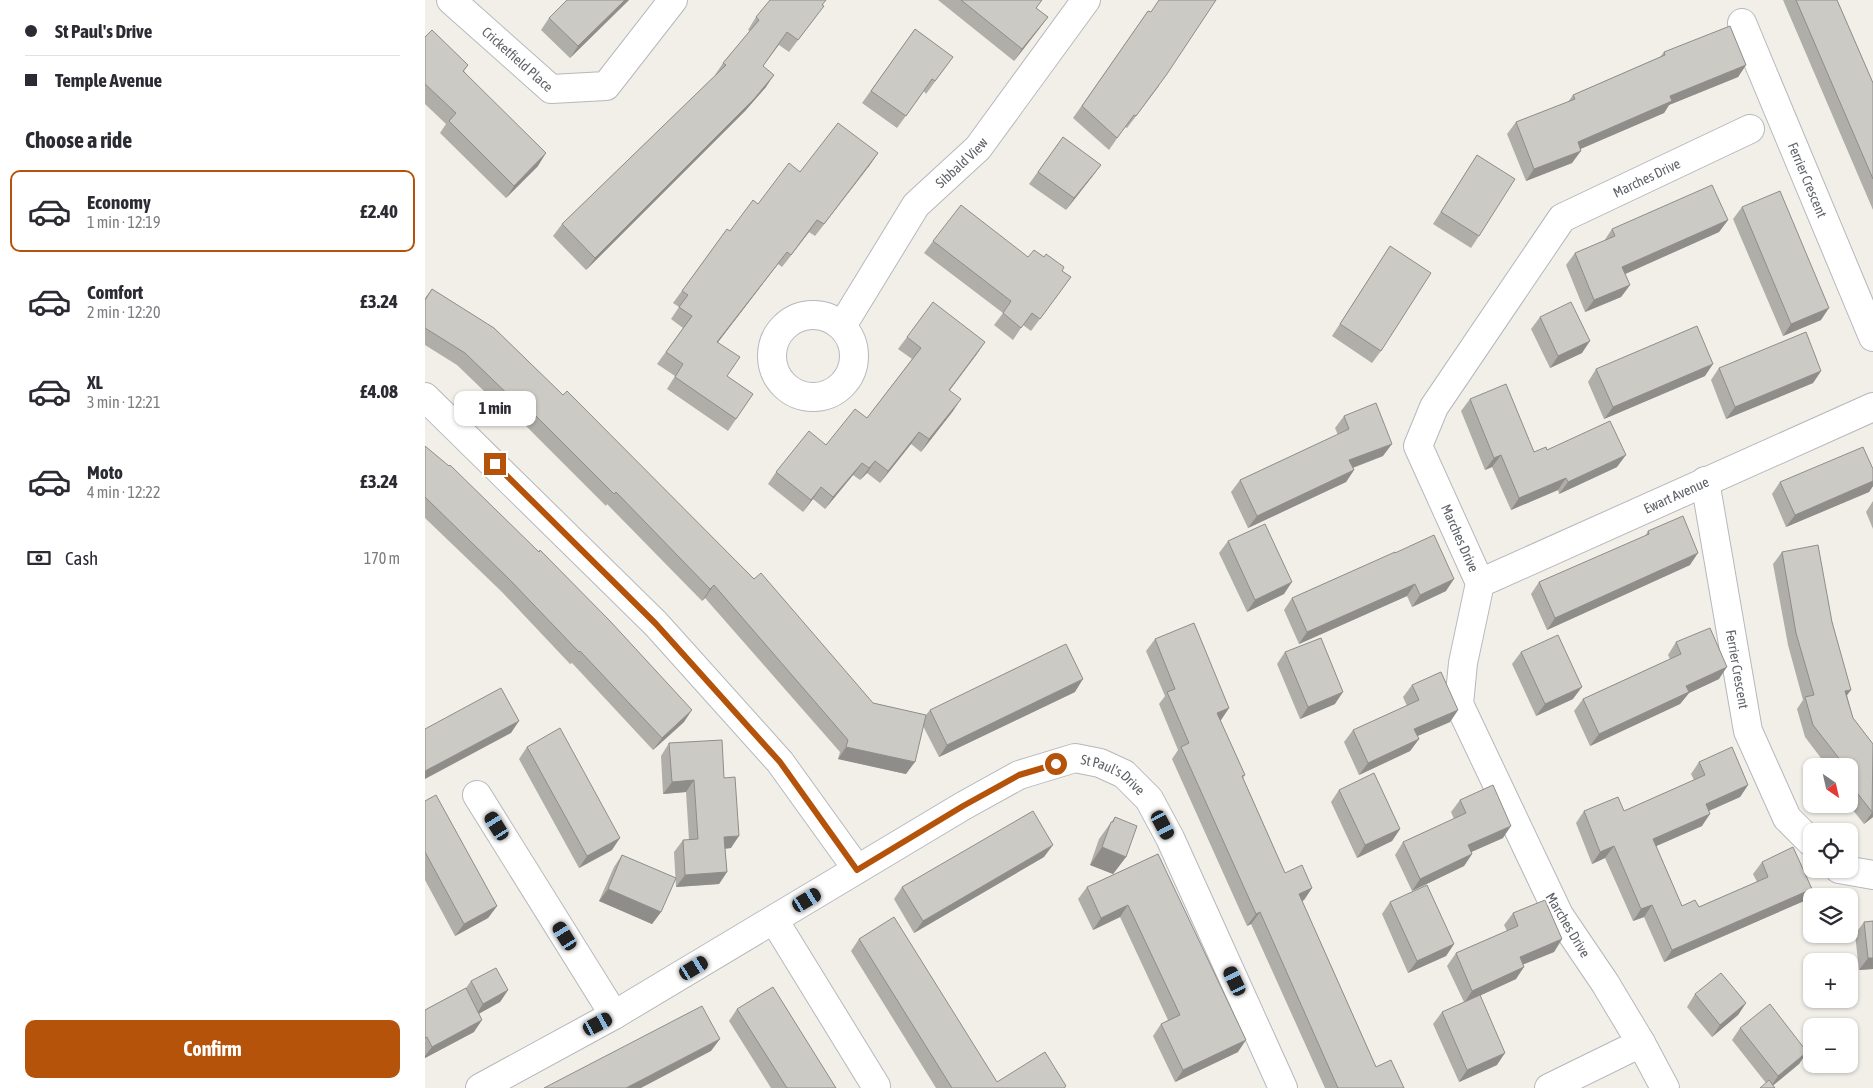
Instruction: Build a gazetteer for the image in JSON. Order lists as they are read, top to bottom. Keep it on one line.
{"streets":{"street":["Cricketfield Place","Sibbald View","Marches Drive","Ferrier Crescent","Ewart Avenue","St Paul's Drive"]},"crossings":[["Marches Drive","Ewart Avenue"],["Ferrier Crescent","Ewart Avenue"]],"north":"bottom right","page":{"banner":["St Paul's Drive","Temple Avenue"],"heading":"Choose a ride","list":[{"name":"Economy","note":"1 min · 12:19","value":"£2.40"},{"name":"Comfort","note":"2 min · 12:20","value":"£3.24"},{"name":"XL","note":"3 min · 12:21","value":"£4.08"},{"name":"Moto","note":"4 min · 12:22","value":"£3.24"}],"bubble":"1 min","pay":["Cash","170 m"],"map_buttons":["+","−"],"buttons":"Confirm"}}
